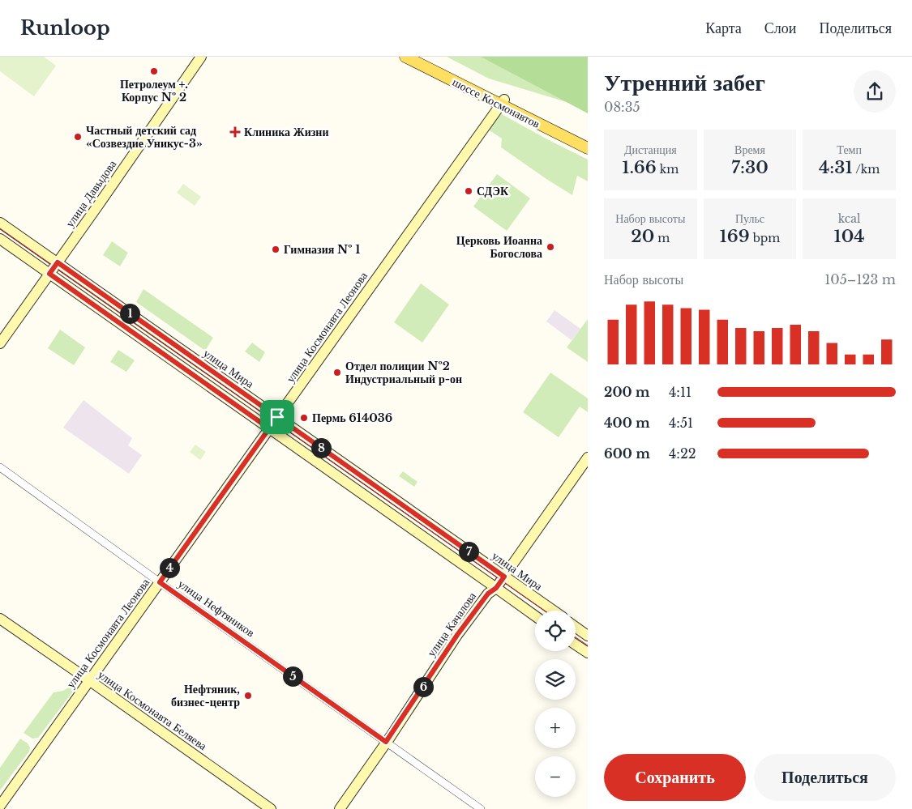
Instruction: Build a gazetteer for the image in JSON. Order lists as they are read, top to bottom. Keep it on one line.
{"streets":{"main road":["шоссе Космонавтов","улица Давыдова","улица Космонавта Леонова","улица Мира","улица Качалова","улица Космонавта Беляева"],"street":["улица Нефтяников"]},"crossings":[["шоссе Космонавтов","улица Космонавта Леонова"],["улица Давыдова","улица Мира"],["улица Космонавта Леонова","улица Мира"],["улица Космонавта Леонова","улица Нефтяников"],["улица Космонавта Леонова","улица Космонавта Беляева"],["улица Мира","улица Качалова"],["улица Нефтяников","улица Качалова"]],"places":{"other":["Петролеум +. Корпус № 2","Частный детский сад «Созвездие Уникус-3»","СДЭК","Церковь Иоанна Богослова","Гимназия № 1","Отдел полиции №2 Индустриальный р-он","Пермь 614036","Нефтяник, бизнес-центр"],"health":["Клиника Жизни"]},"page":{"header":"Runloop","nav":["Карта","Слои","Поделиться"],"heading":["Утренний забег","08:35"],"stats":[["Дистанция","1.66 km"],["Время","7:30"],["Темп","4:31 /km"],["Набор высоты","20 m"],["Пульс","169 bpm"],["kcal","104"]],"chart":["Набор высоты","105–123 m"],"pins":["1","8","7","4","5","6"],"list":[{"name":"200 m","note":"4:11"},{"name":"400 m","note":"4:51"},{"name":"600 m","note":"4:22"}],"map_buttons":["+","−"],"buttons":["Сохранить","Поделиться"]}}
